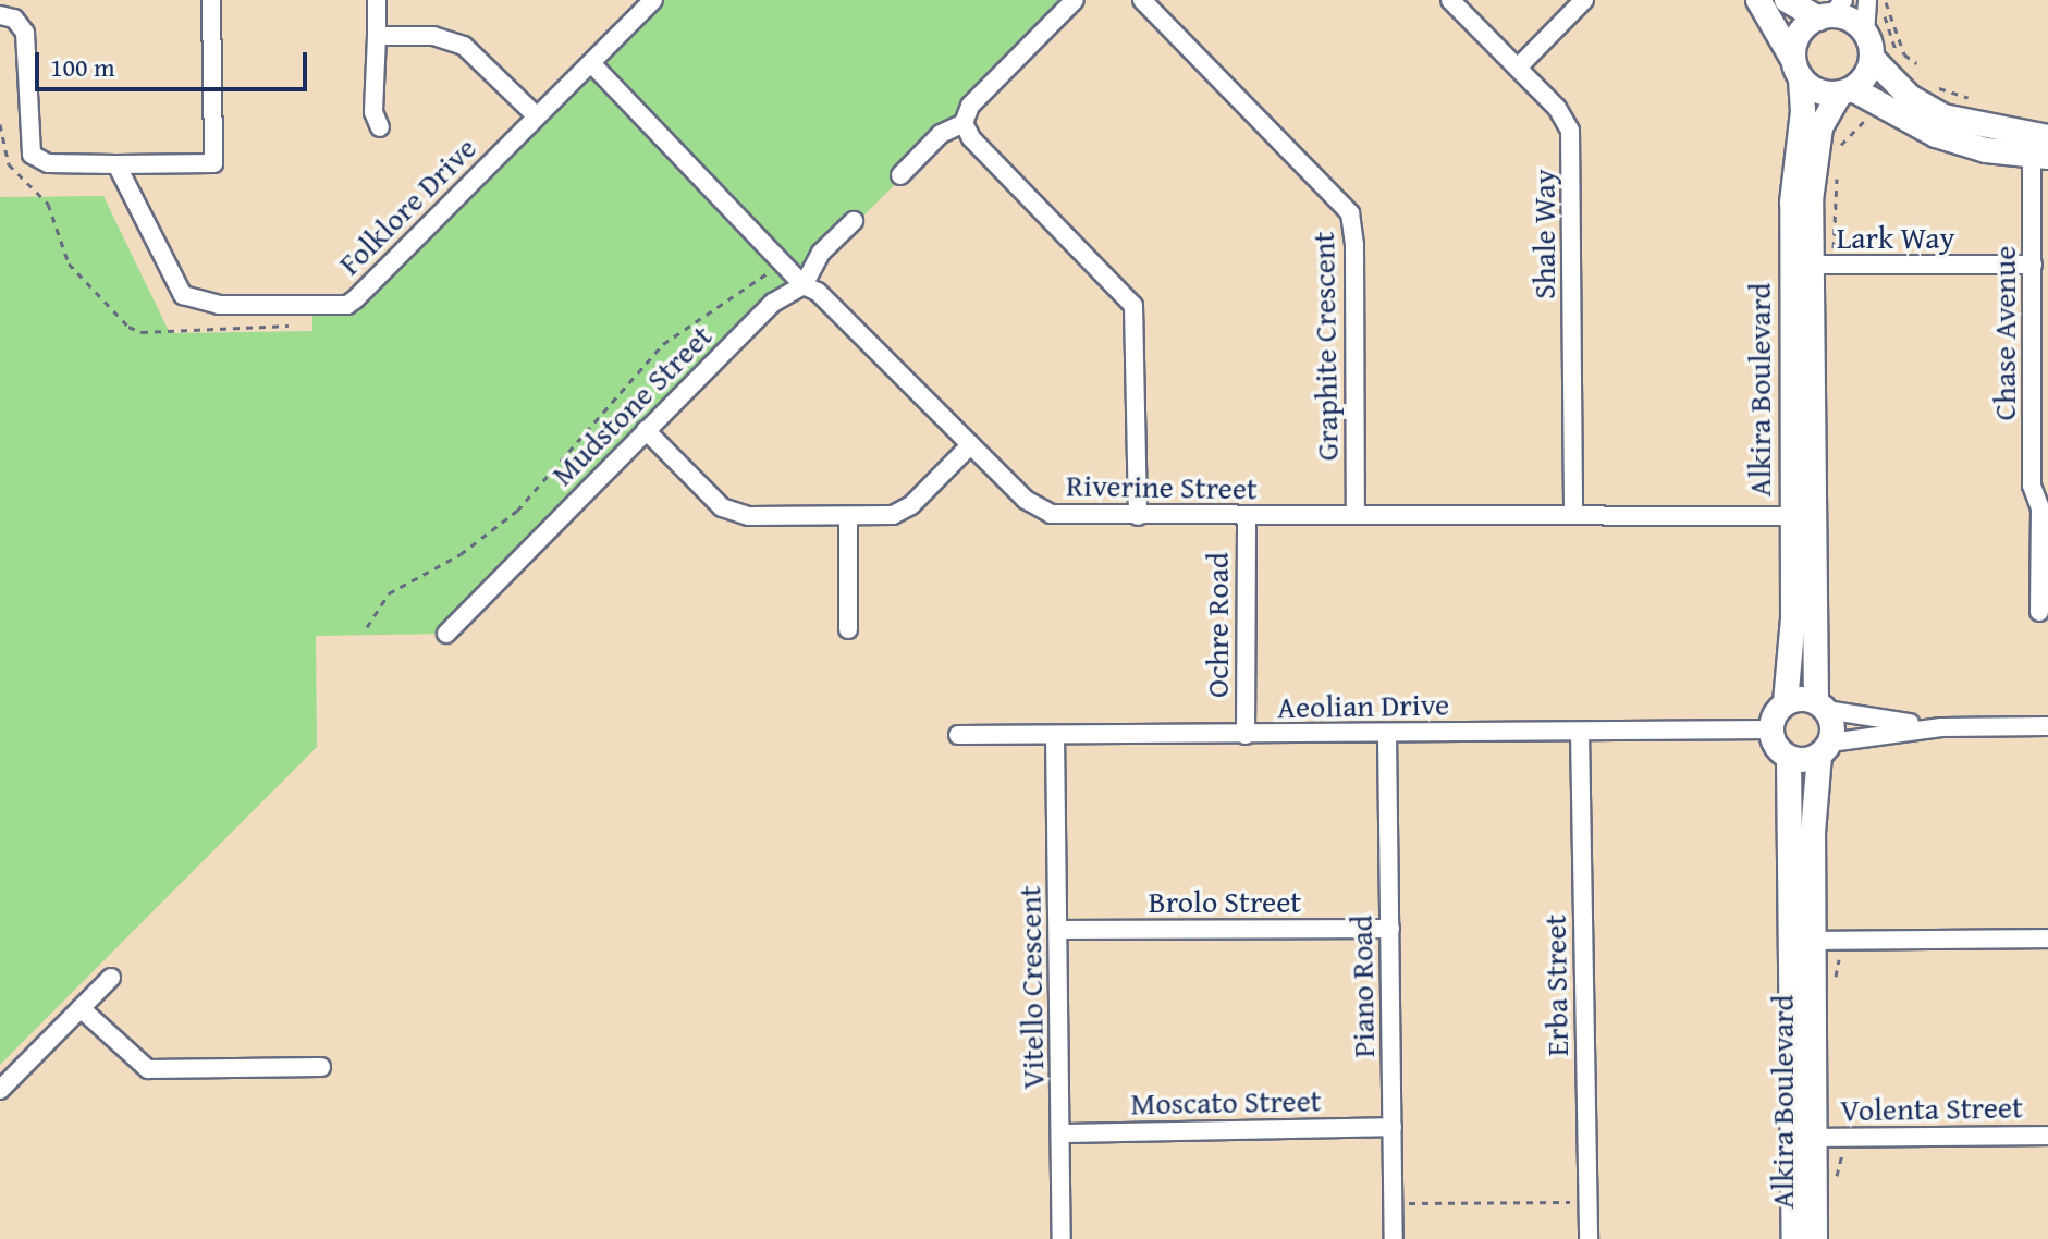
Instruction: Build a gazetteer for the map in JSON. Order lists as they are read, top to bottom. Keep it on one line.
{"streets":{"street":["Folklore Drive","Shale Way","Lark Way","Chase Avenue","Graphite Crescent","Alkira Boulevard","Mudstone Street","Riverine Street","Ochre Road","Aeolian Drive","Brolo Street","Erba Street","Piano Road","Vitello Crescent","Moscato Street","Volenta Street"]},"crossings":[["Folklore Drive","Riverine Street"],["Shale Way","Riverine Street"],["Lark Way","Chase Avenue"],["Lark Way","Alkira Boulevard"],["Graphite Crescent","Riverine Street"],["Alkira Boulevard","Riverine Street"],["Alkira Boulevard","Aeolian Drive"],["Alkira Boulevard","Volenta Street"],["Mudstone Street","Riverine Street"],["Riverine Street","Ochre Road"],["Ochre Road","Aeolian Drive"],["Aeolian Drive","Erba Street"],["Aeolian Drive","Piano Road"],["Aeolian Drive","Vitello Crescent"],["Brolo Street","Piano Road"],["Brolo Street","Vitello Crescent"],["Piano Road","Moscato Street"],["Vitello Crescent","Moscato Street"]],"scale_bar":"100 m"}
